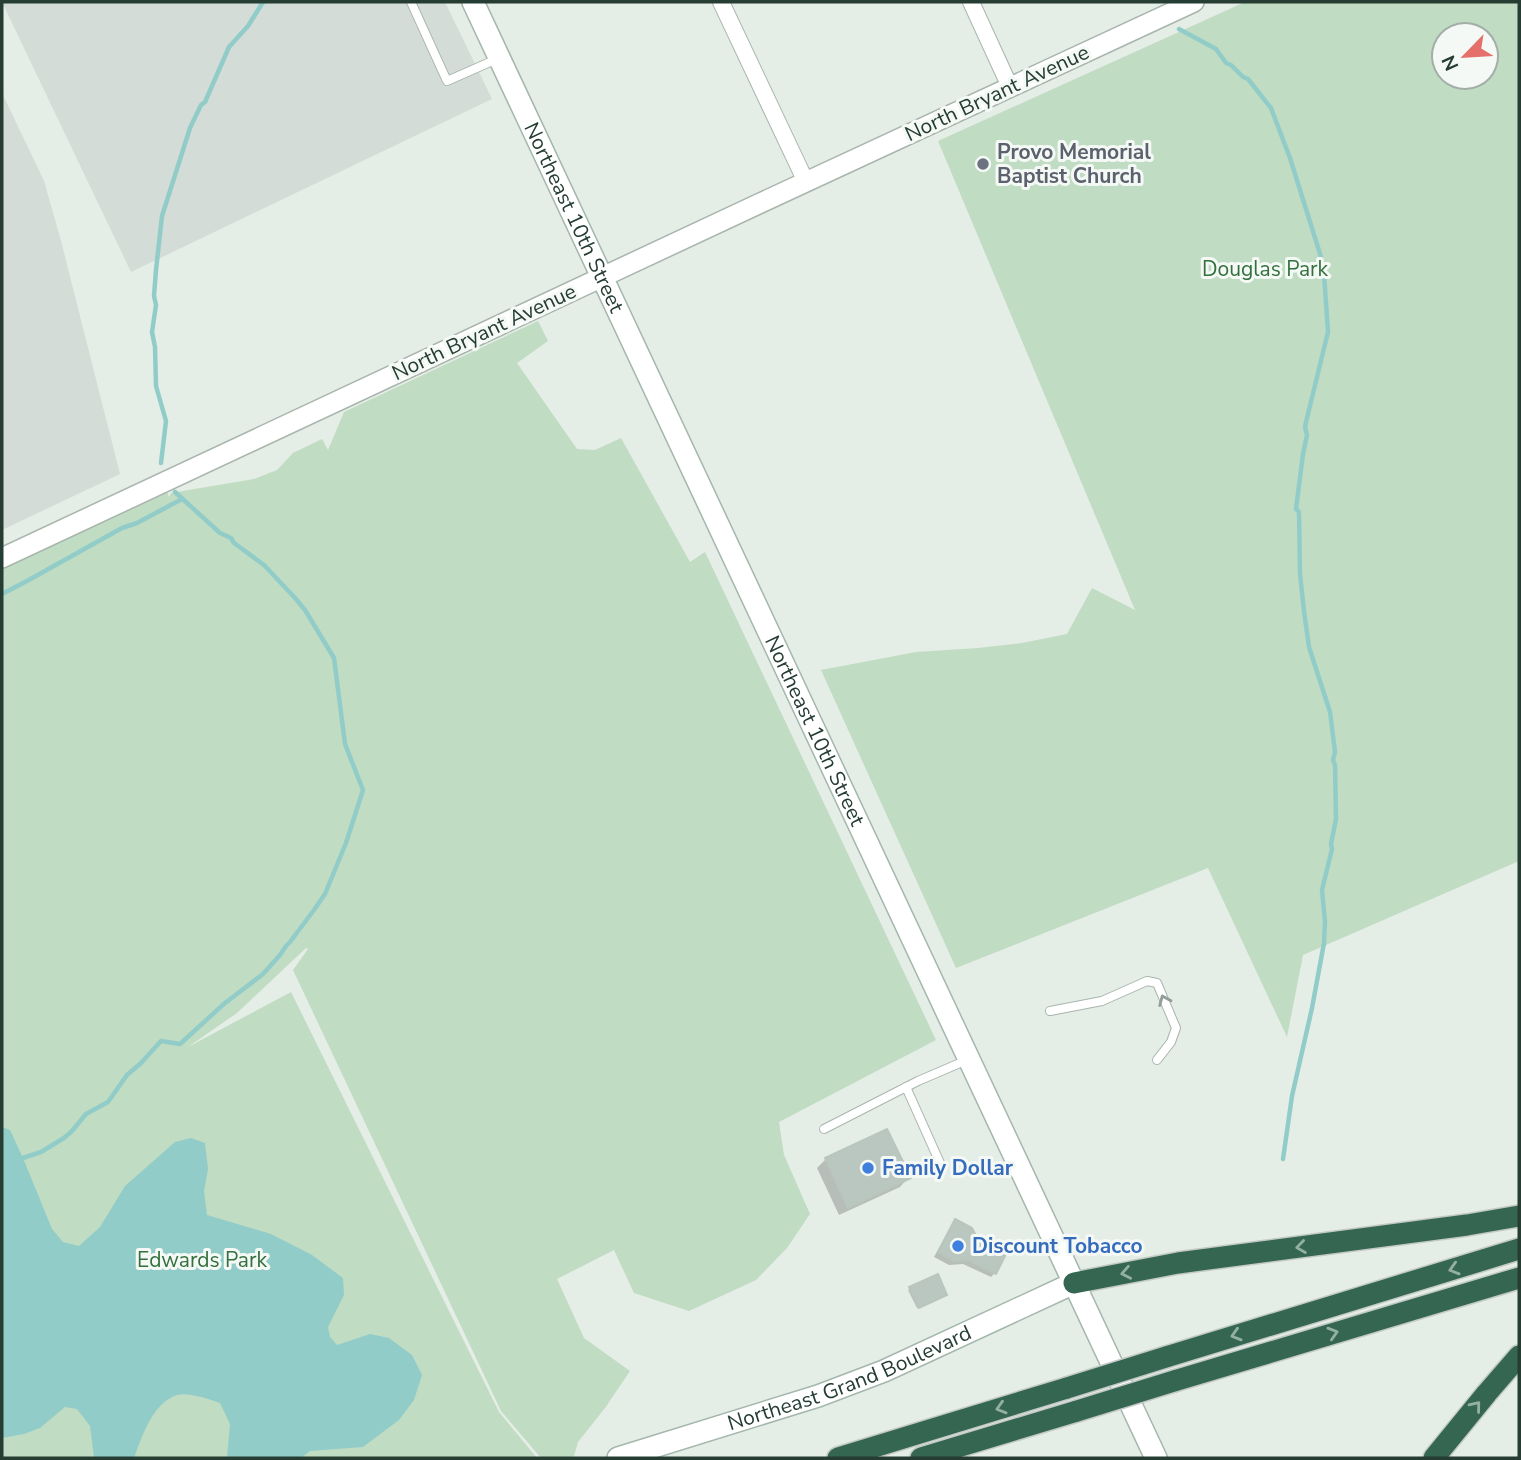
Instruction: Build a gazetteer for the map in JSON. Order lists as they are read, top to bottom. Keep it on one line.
{"streets":{"main road":["Northeast 10th Street","Northeast Grand Boulevard"],"street":["North Bryant Avenue"]},"crossings":[["North Bryant Avenue","Northeast 10th Street"],["Northeast 10th Street","Northeast Grand Boulevard"]],"parks":["Douglas Park","Edwards Park"],"places":["Provo Memorial Baptist Church","Family Dollar","Discount Tobacco"],"north":"bottom left"}
